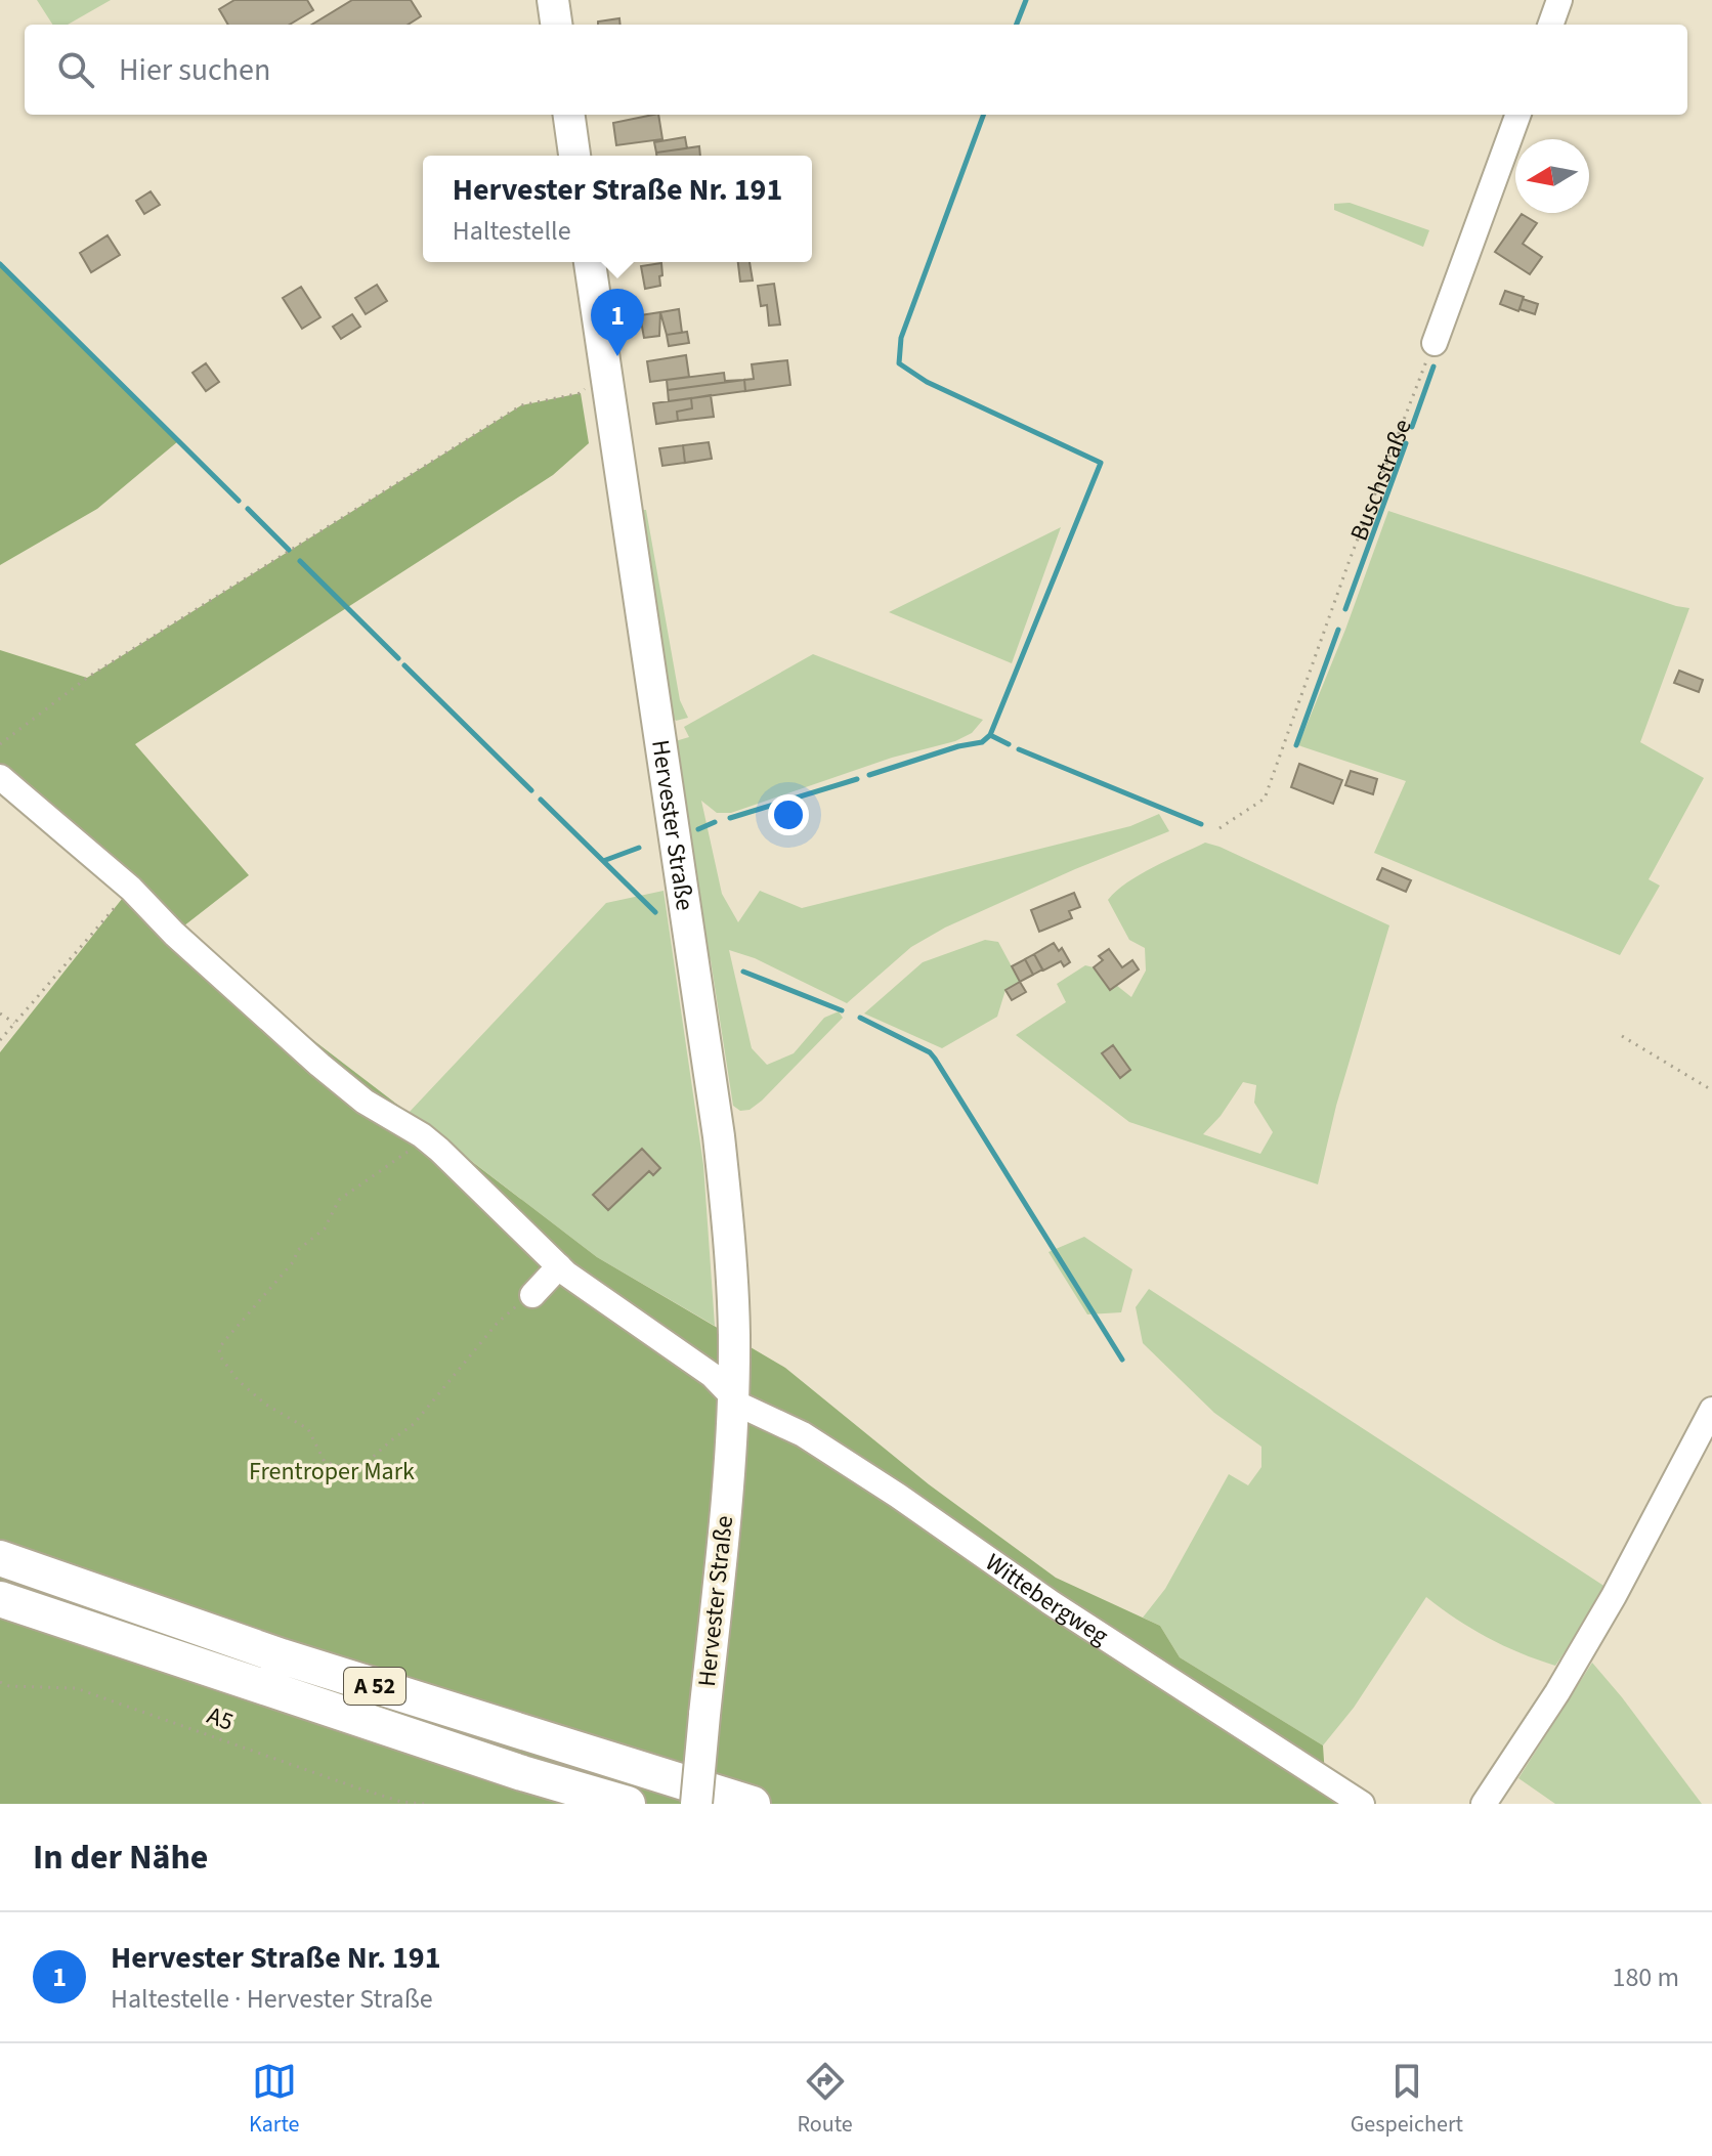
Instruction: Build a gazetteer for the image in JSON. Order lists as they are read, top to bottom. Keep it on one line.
{"streets":{"highway":["A 52"],"main road":["Hervester Straße"],"street":["Wittebergweg"],"path":["Buschstraße","A5"]},"crossings":[["Hervester Straße","Wittebergweg"]],"parks":["Frentroper Mark"],"north":"left","page":{"search":"Hier suchen","popup":["Hervester Straße Nr. 191","Haltestelle"],"pins":"1","heading":"In der Nähe","list":[{"mark":"1","name":"Hervester Straße Nr. 191","note":"Haltestelle · Hervester Straße","value":"180 m"}],"nav":["Karte","Route","Gespeichert"]}}
